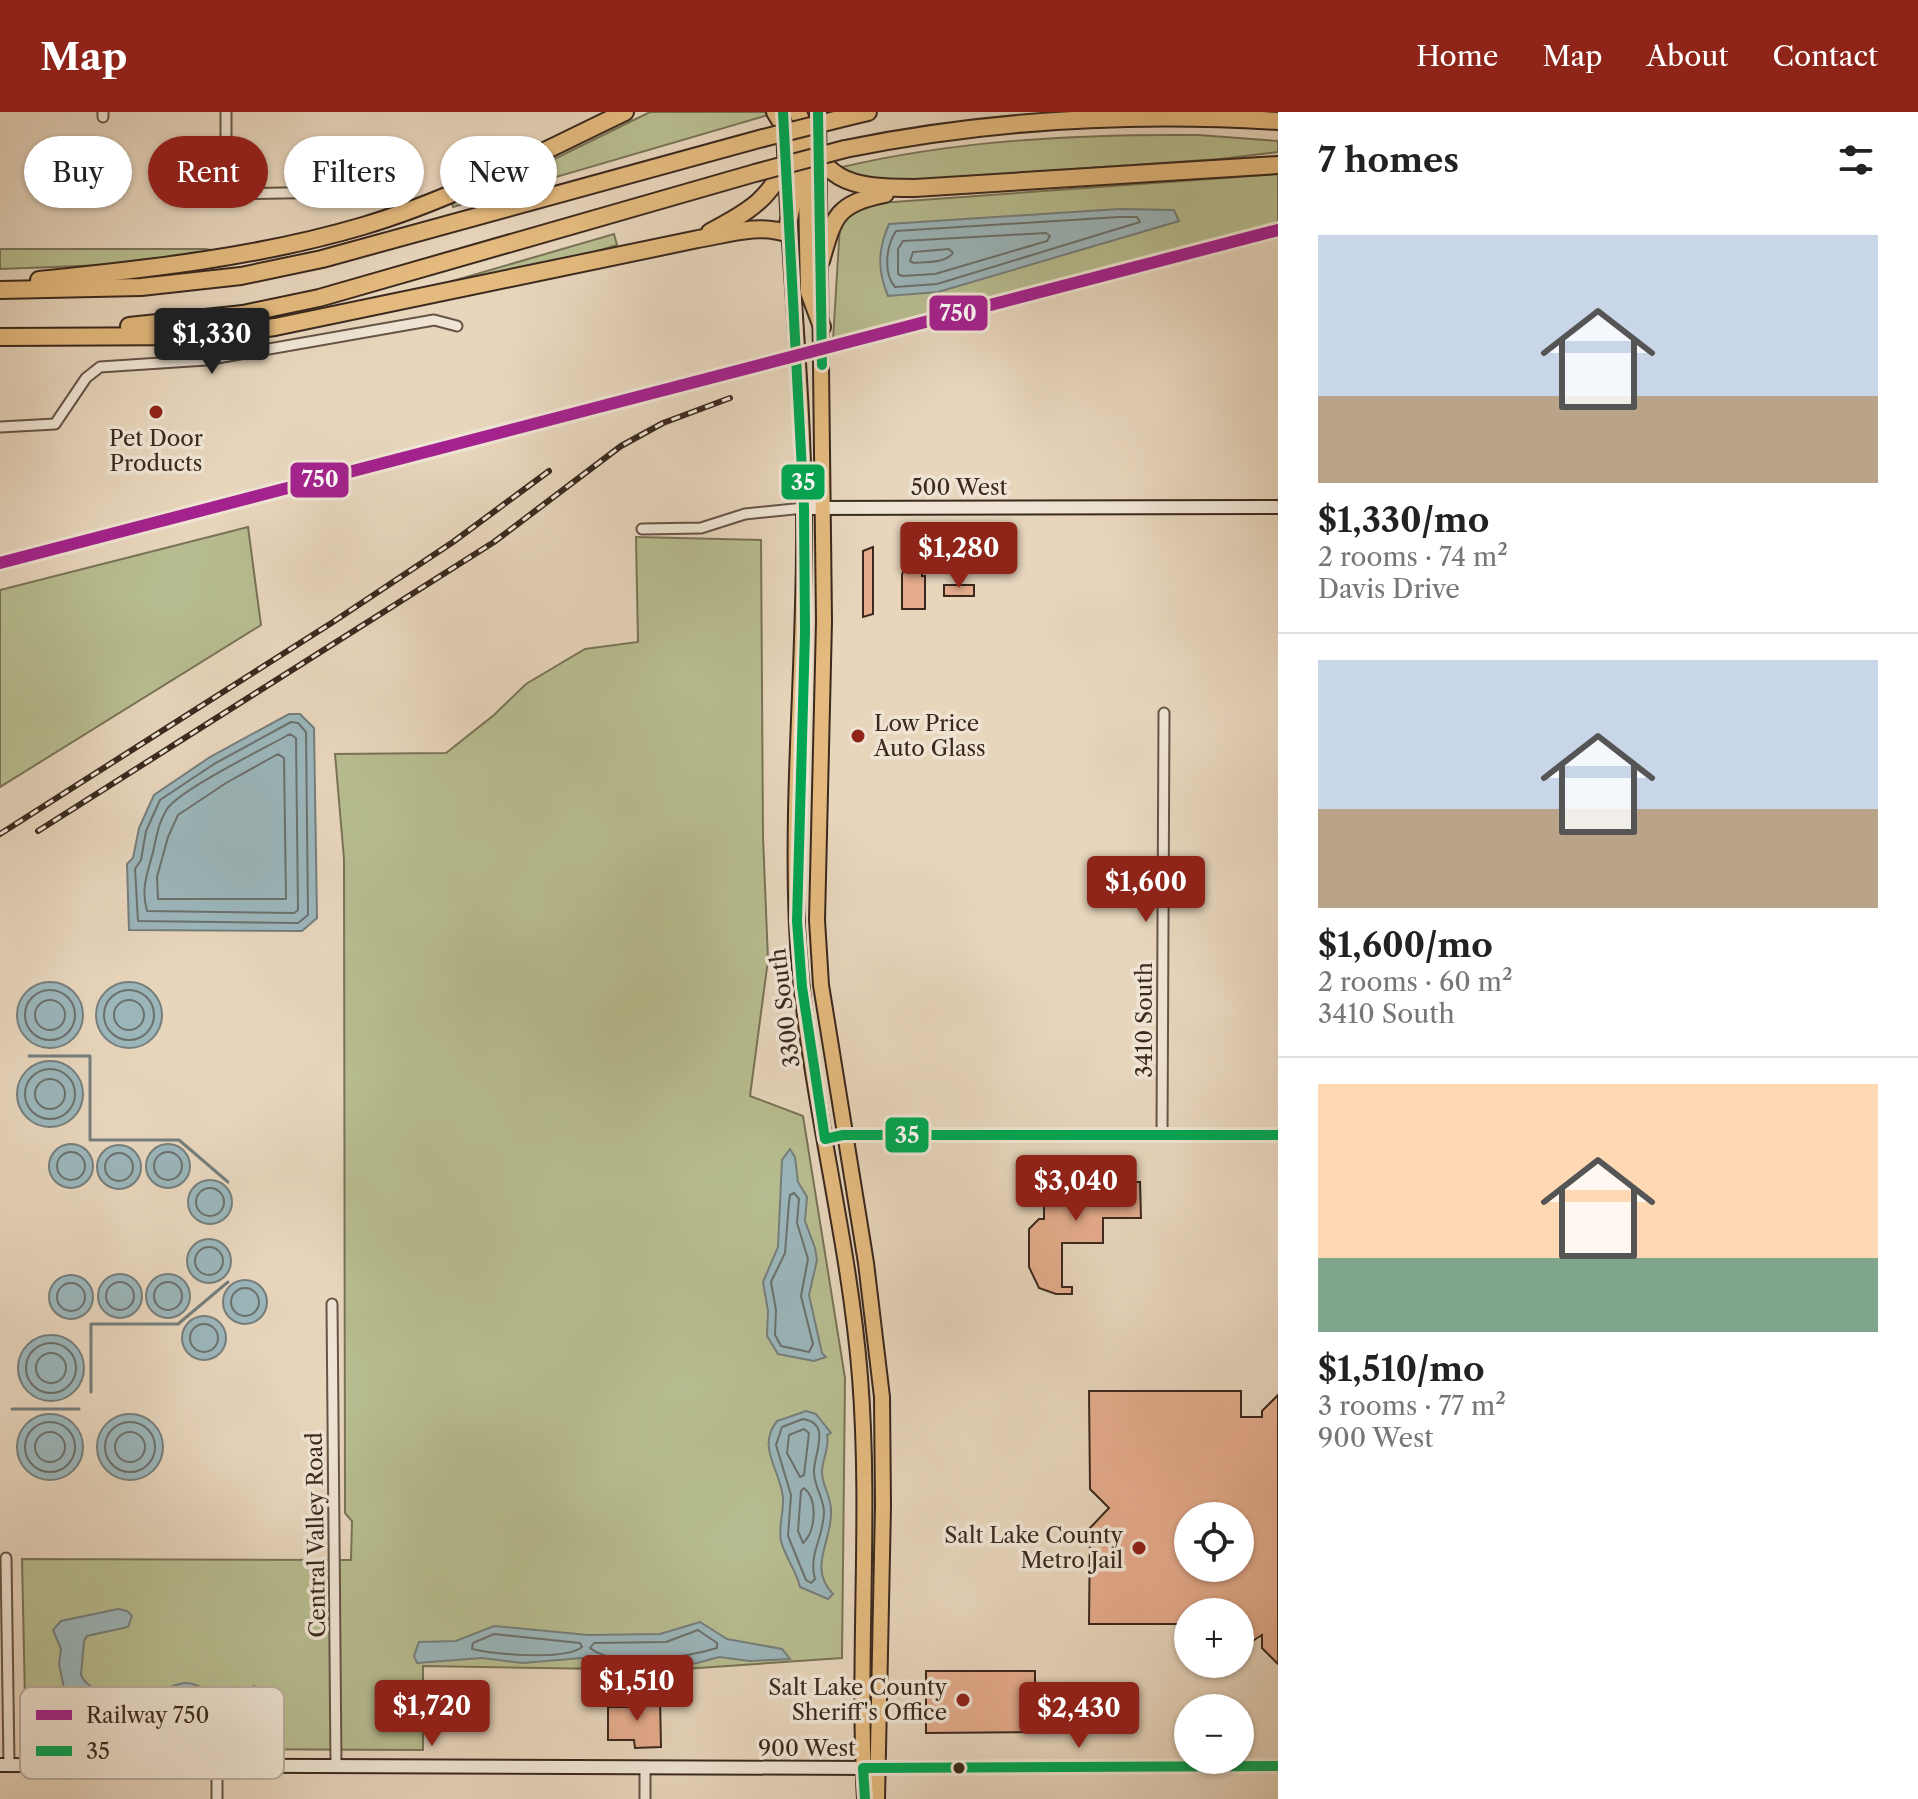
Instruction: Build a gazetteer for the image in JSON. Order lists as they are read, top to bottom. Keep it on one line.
{"streets":{"main road":["500 West","3300 South","900 West"],"street":["3410 South","Central Valley Road"]},"crossings":[["500 West","3300 South"],["3300 South","900 West"],["Central Valley Road","900 West"]],"places":["Pet Door Products","Low Price Auto Glass","Salt Lake County Metro Jail","Salt Lake County Sheriff's Office"],"lines":["transit line 35","rail line 750"],"legend":["Railway 750","35"],"page":{"header":"Map","nav":["Home","Map","About","Contact"],"heading":"7 homes","chip":["Buy","Rent","Filters","New"],"list":[{"name":"$1,330/mo","note":"2 rooms · 74 m² · Davis Drive"},{"name":"$1,600/mo","note":"2 rooms · 60 m² · 3410 South"},{"name":"$1,510/mo","note":"3 rooms · 77 m² · 900 West"}],"price":["$1,330","$1,280","$1,600","$3,040","$1,510","$1,720","$2,430"],"map_buttons":["+","−"]}}
